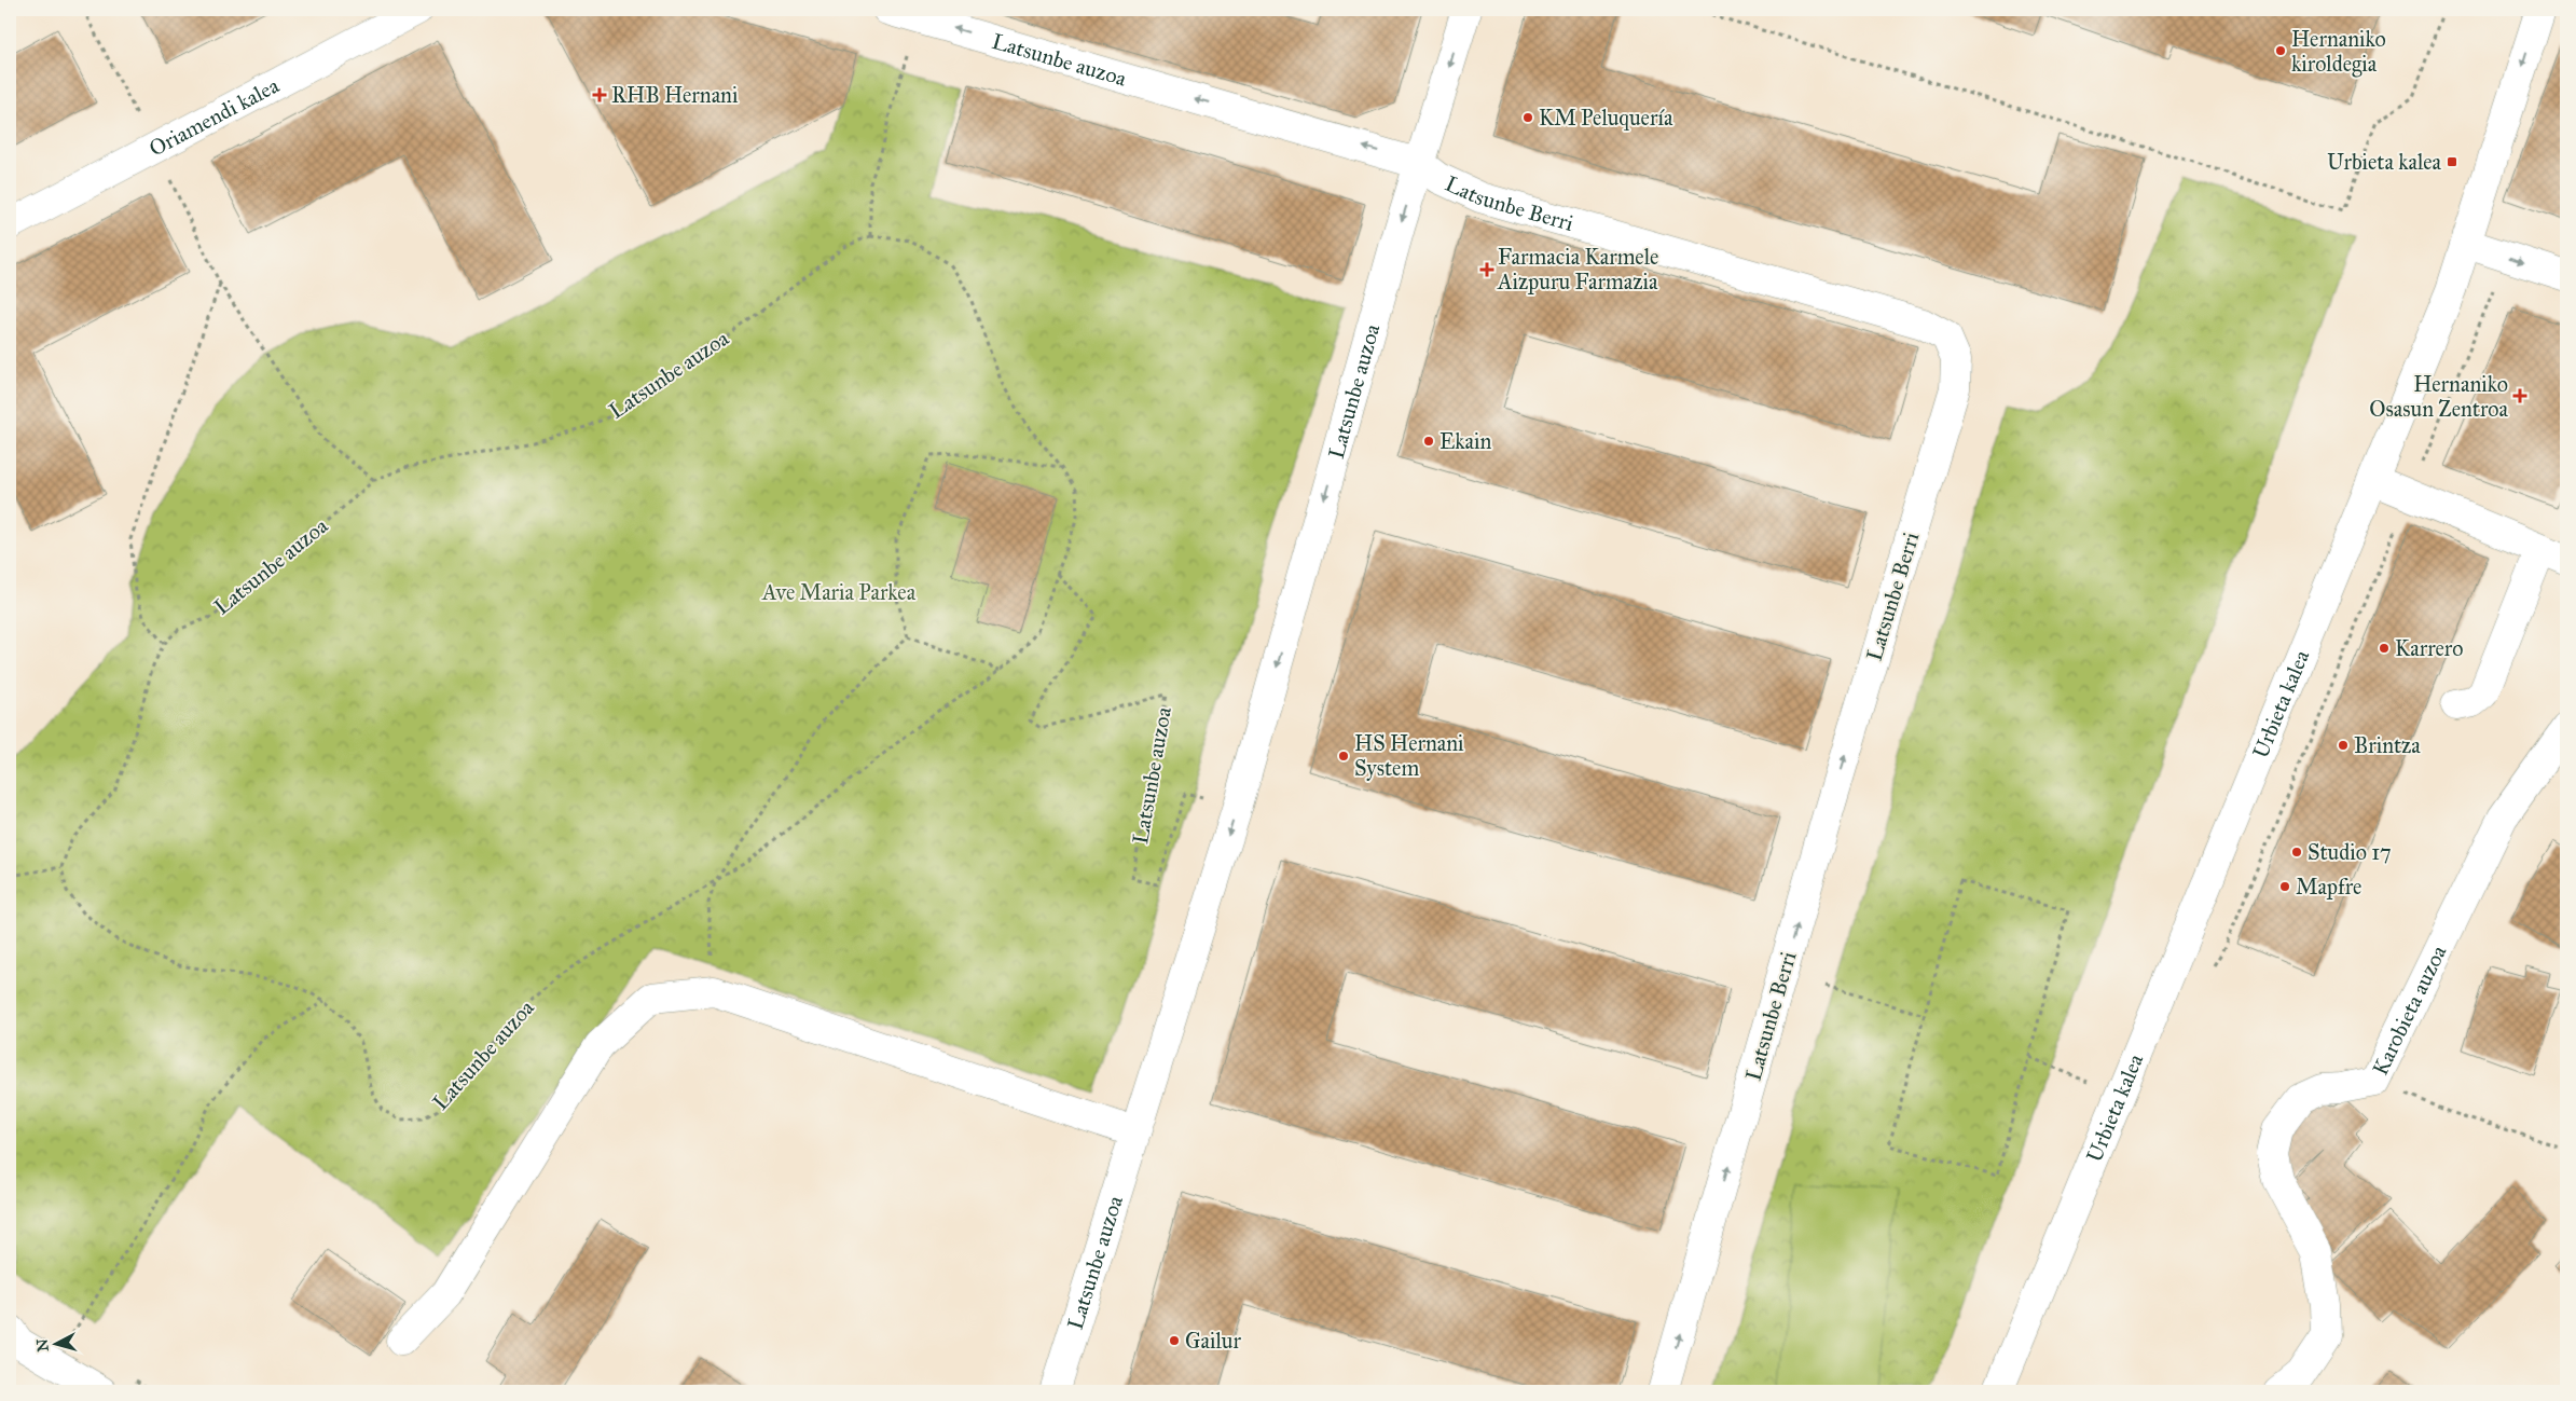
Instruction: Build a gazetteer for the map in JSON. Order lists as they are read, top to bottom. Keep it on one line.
{"streets":{"street":["Latsunbe auzoa","Oriamendi kalea","Latsunbe Berri","Urbieta kalea","Karobieta auzoa"]},"crossings":[["Latsunbe auzoa","Latsunbe Berri"]],"parks":["Ave Maria Parkea"],"places":{"other":["Hernaniko kiroldegia","KM Peluquería","Ekain","Karrero","Brintza","HS Hernani System","Studio 17","Mapfre","Gailur"],"health":["RHB Hernani","Farmacia Karmele Aizpuru Farmazia","Hernaniko Osasun Zentroa"],"transit":["Urbieta kalea"]},"north":"left"}
